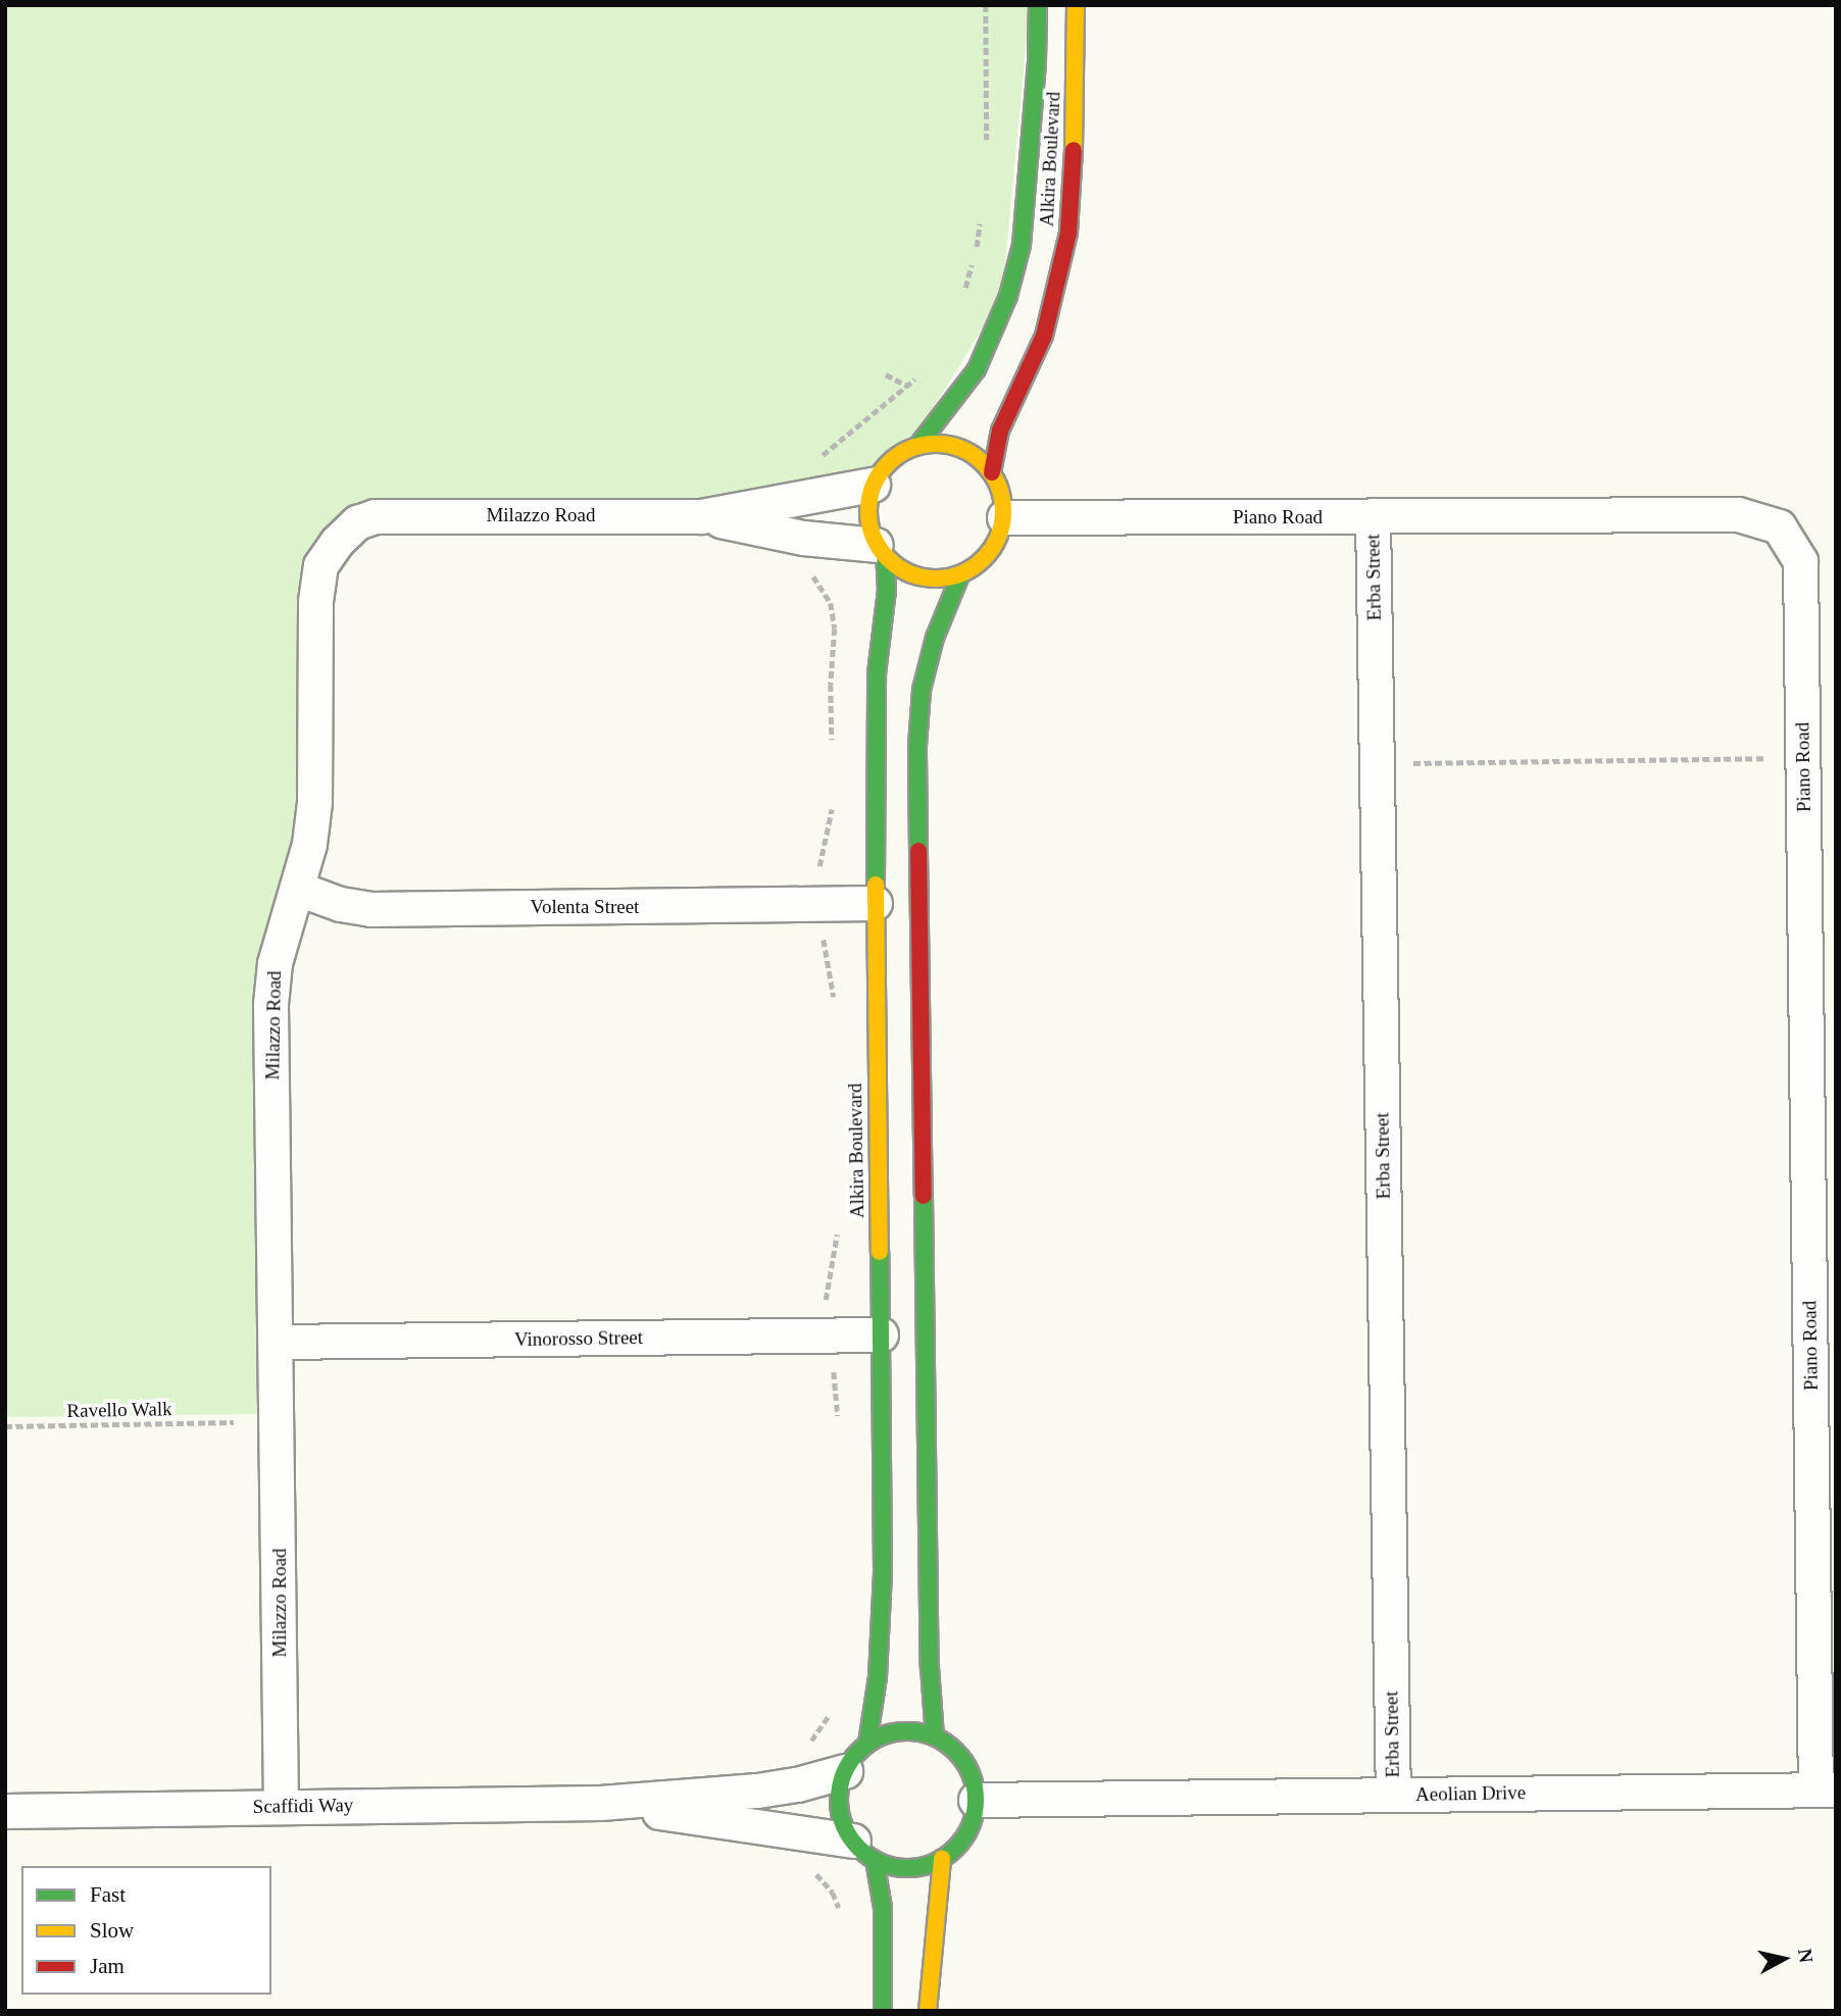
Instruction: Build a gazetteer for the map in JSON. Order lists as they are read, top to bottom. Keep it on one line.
{"streets":{"street":["Alkira Boulevard","Milazzo Road","Piano Road","Erba Street","Volenta Street","Vinorosso Street","Aeolian Drive","Scaffidi Way"],"path":["Ravello Walk"]},"crossings":[["Alkira Boulevard","Milazzo Road"],["Alkira Boulevard","Piano Road"],["Alkira Boulevard","Volenta Street"],["Alkira Boulevard","Vinorosso Street"],["Alkira Boulevard","Aeolian Drive"],["Alkira Boulevard","Scaffidi Way"],["Milazzo Road","Piano Road"],["Milazzo Road","Volenta Street"],["Milazzo Road","Vinorosso Street"],["Milazzo Road","Scaffidi Way"],["Piano Road","Erba Street"],["Piano Road","Aeolian Drive"],["Erba Street","Aeolian Drive"],["Aeolian Drive","Scaffidi Way"]],"legend":["Fast","Slow","Jam"],"north":"right"}
